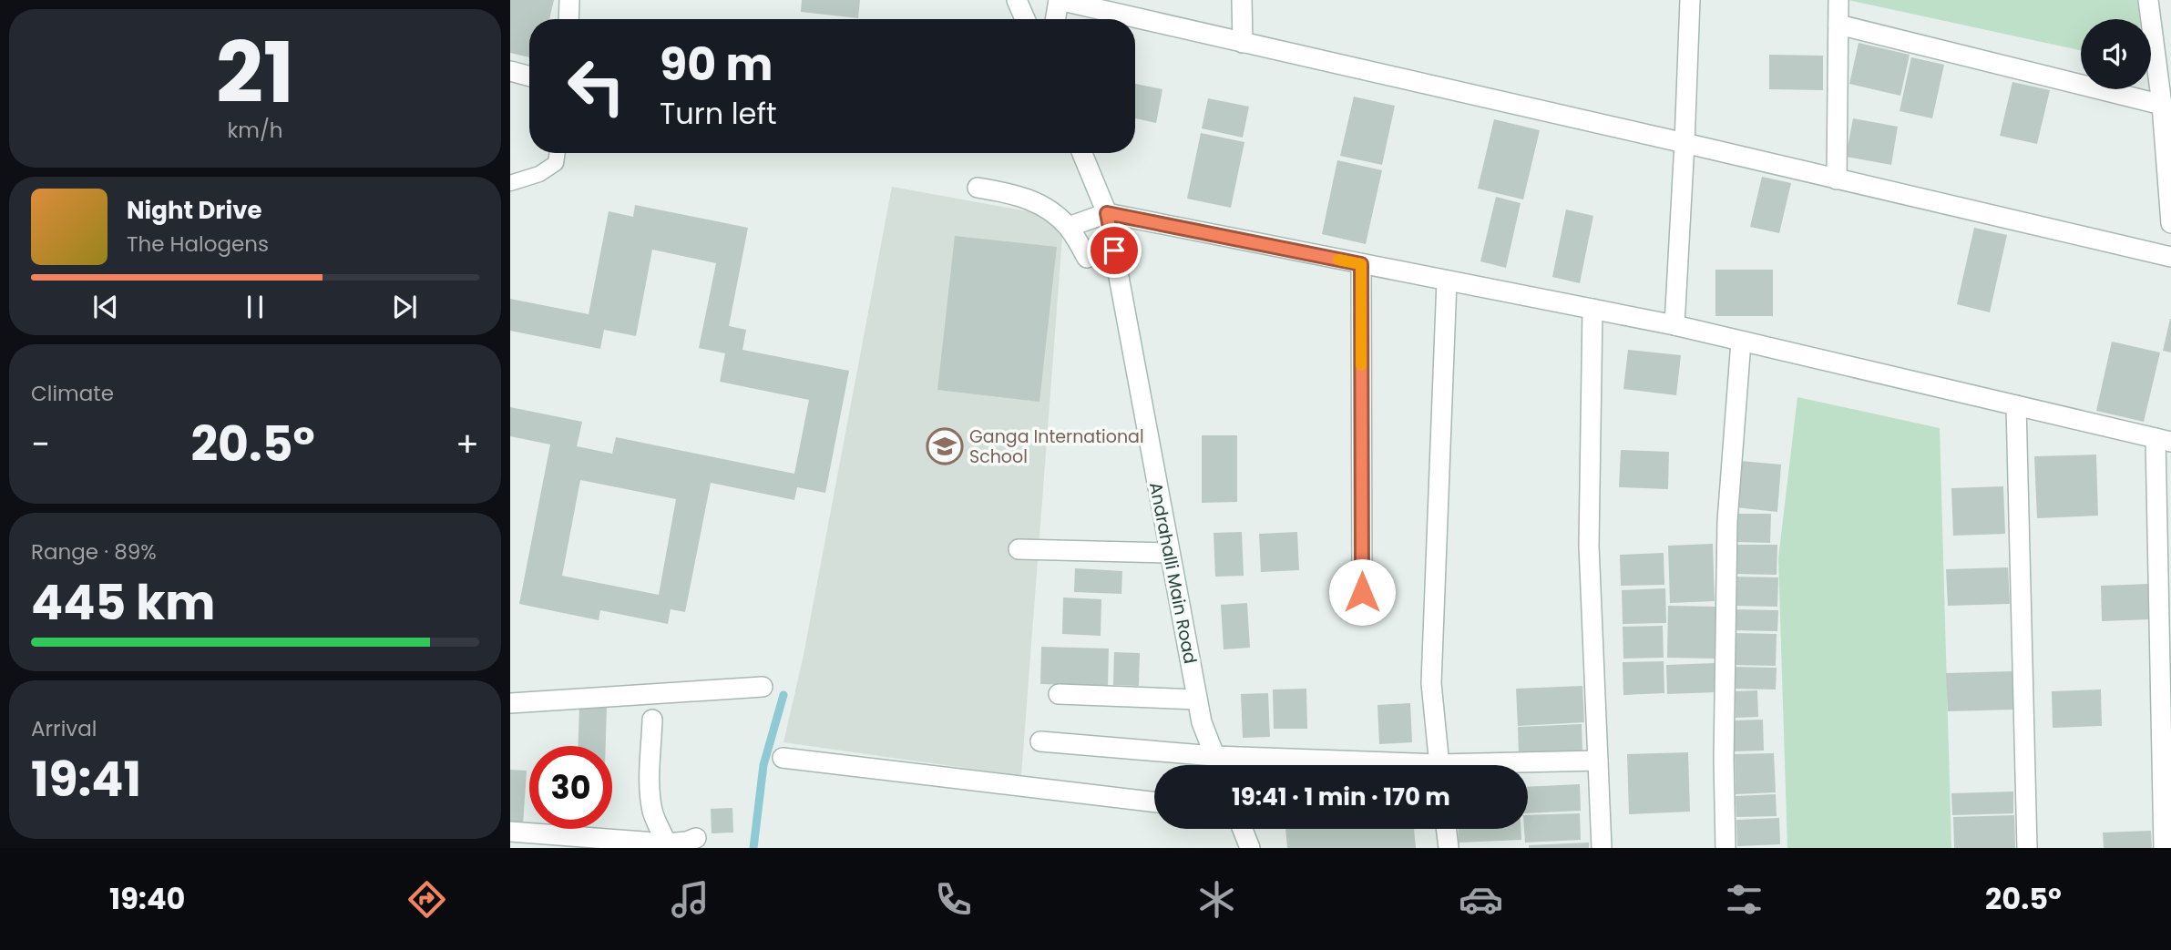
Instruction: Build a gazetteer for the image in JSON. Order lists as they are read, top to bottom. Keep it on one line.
{"streets":{"street":["Andrahalli Main Road"]},"places":{"school or university":["Ganga International School"]},"page":{"tile":[["21","km/h"],"Climate",["Range · 89%","445 km"],["Arrival","19:41"]],"turn":["90 m","Turn left"],"song":["Night Drive","The Halogens"],"heat":["−","20.5°","+"],"limit":"30","trip":"19:41 · 1 min · 170 m","tabs":["19:40","20.5°"]}}
